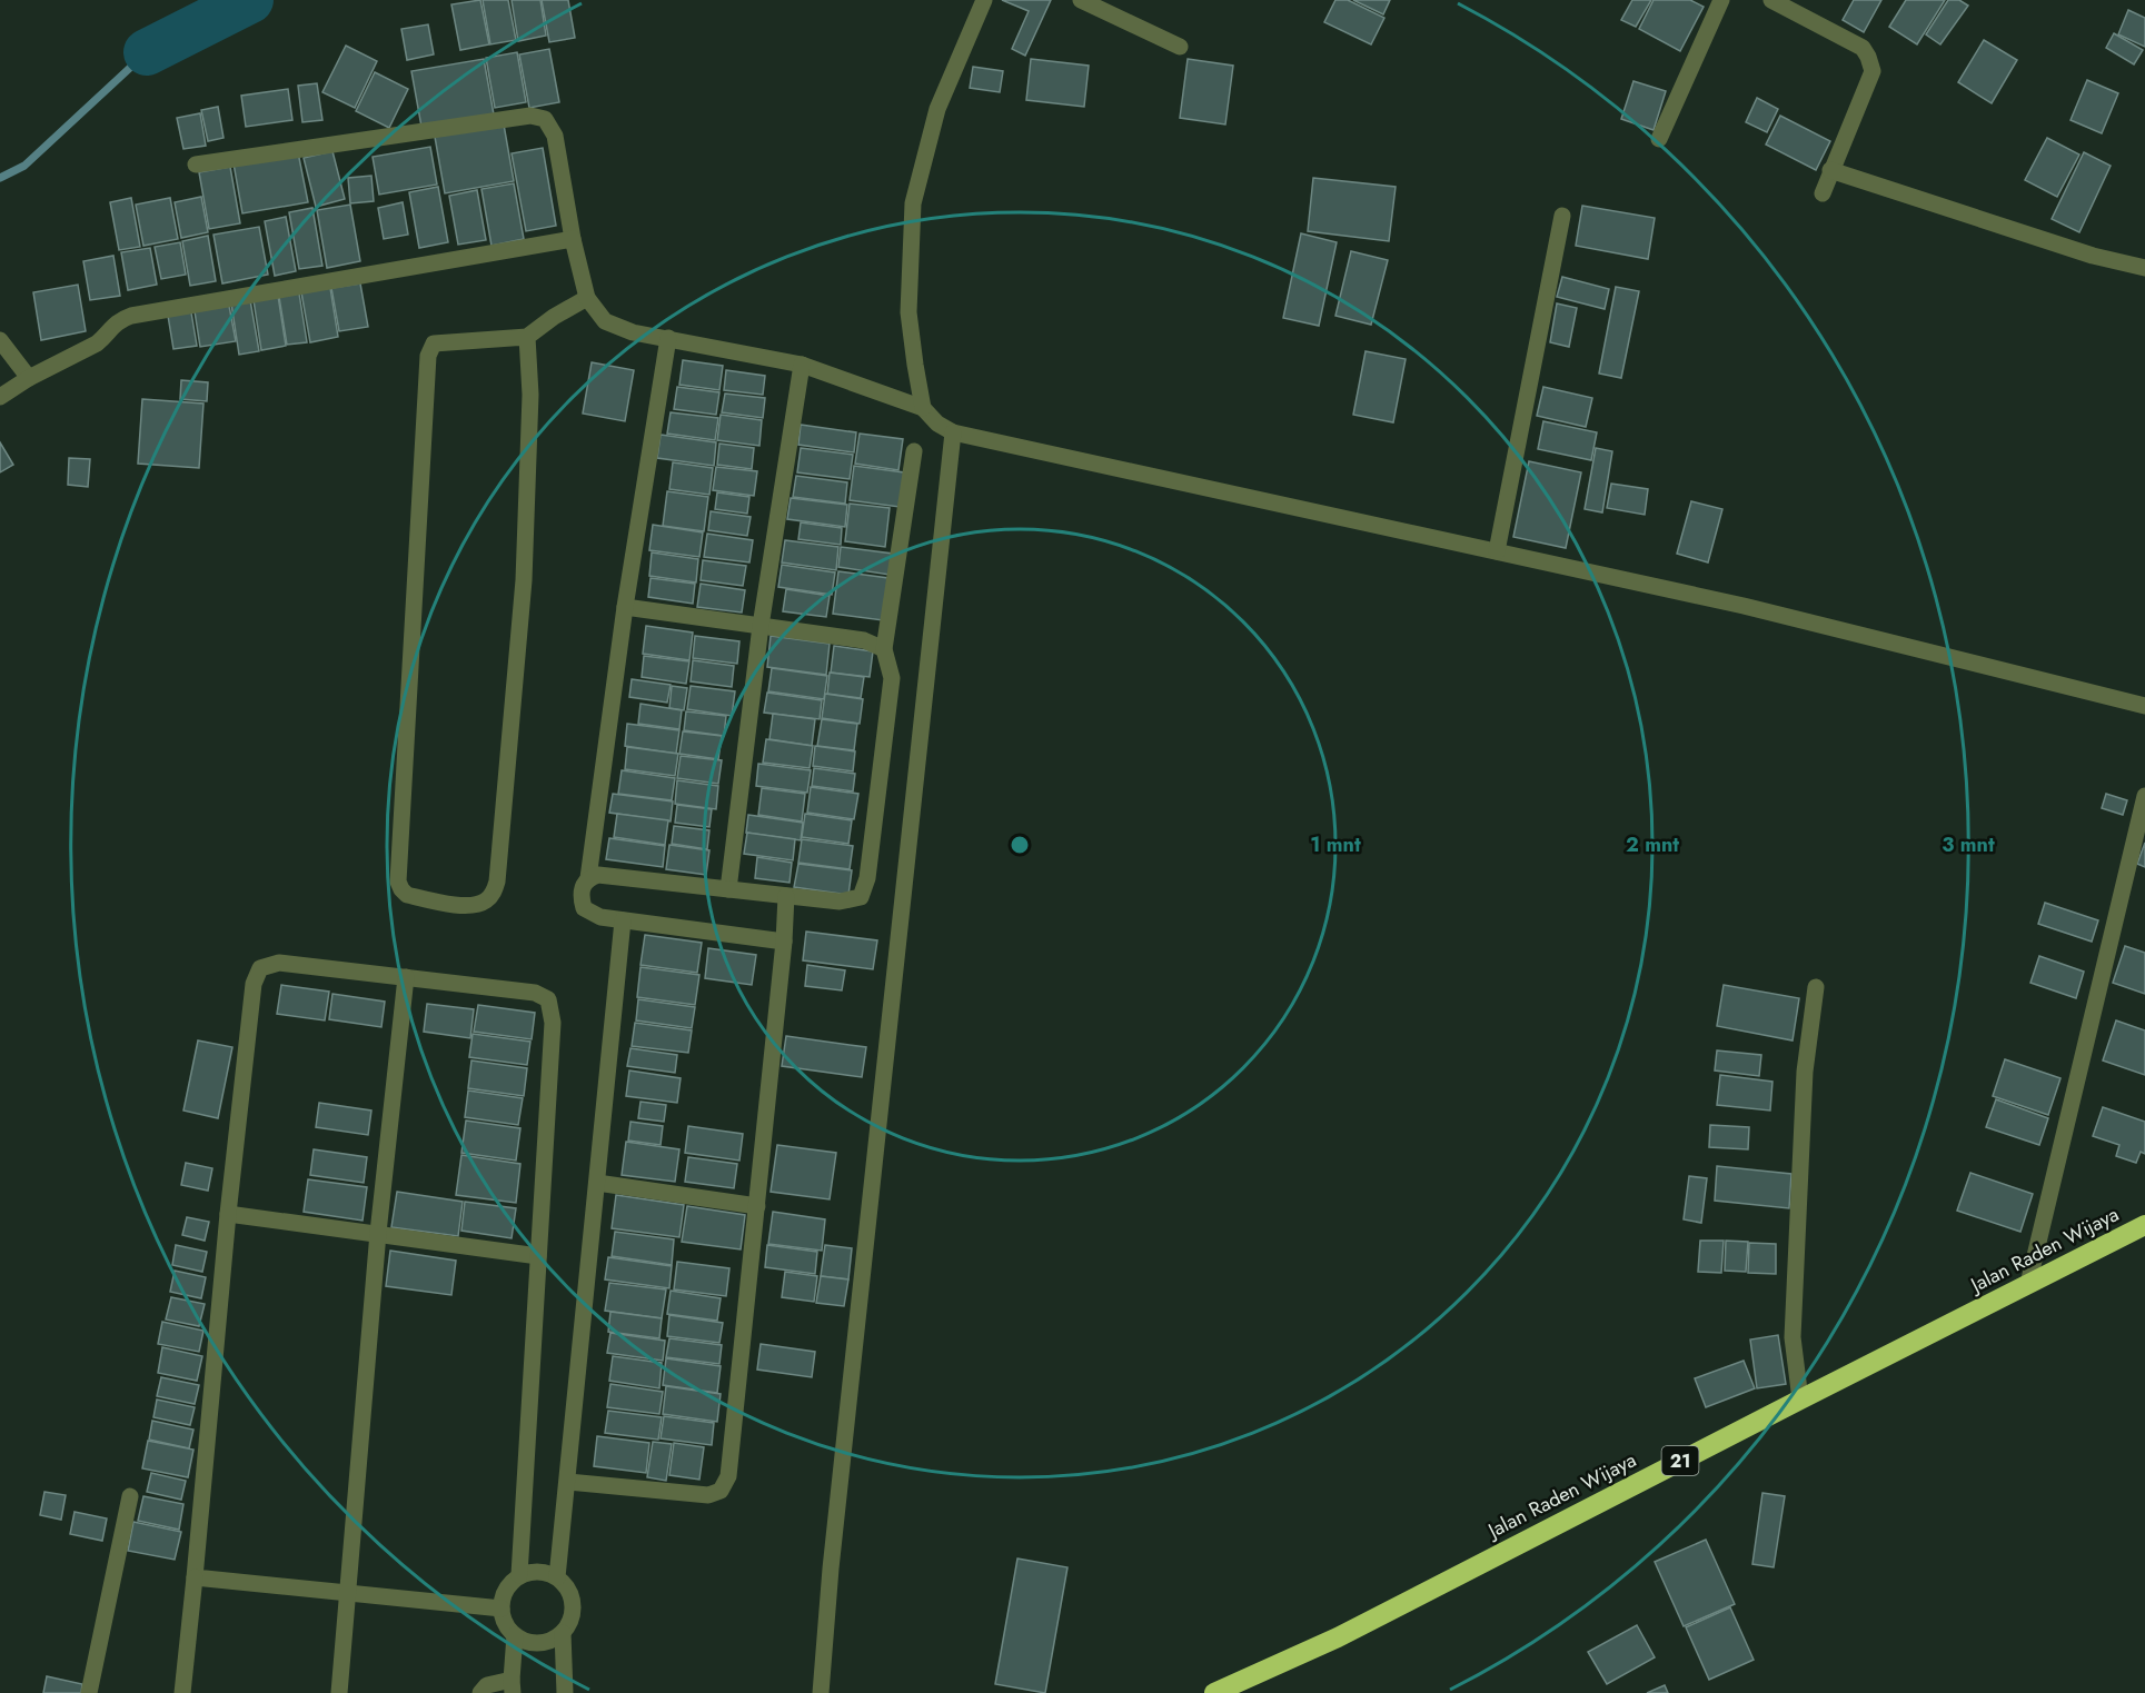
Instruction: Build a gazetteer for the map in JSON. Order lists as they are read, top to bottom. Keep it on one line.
{"streets":{"highway":["Jalan Raden Wijaya","21"]},"rings":["1 mnt","2 mnt","3 mnt"]}
